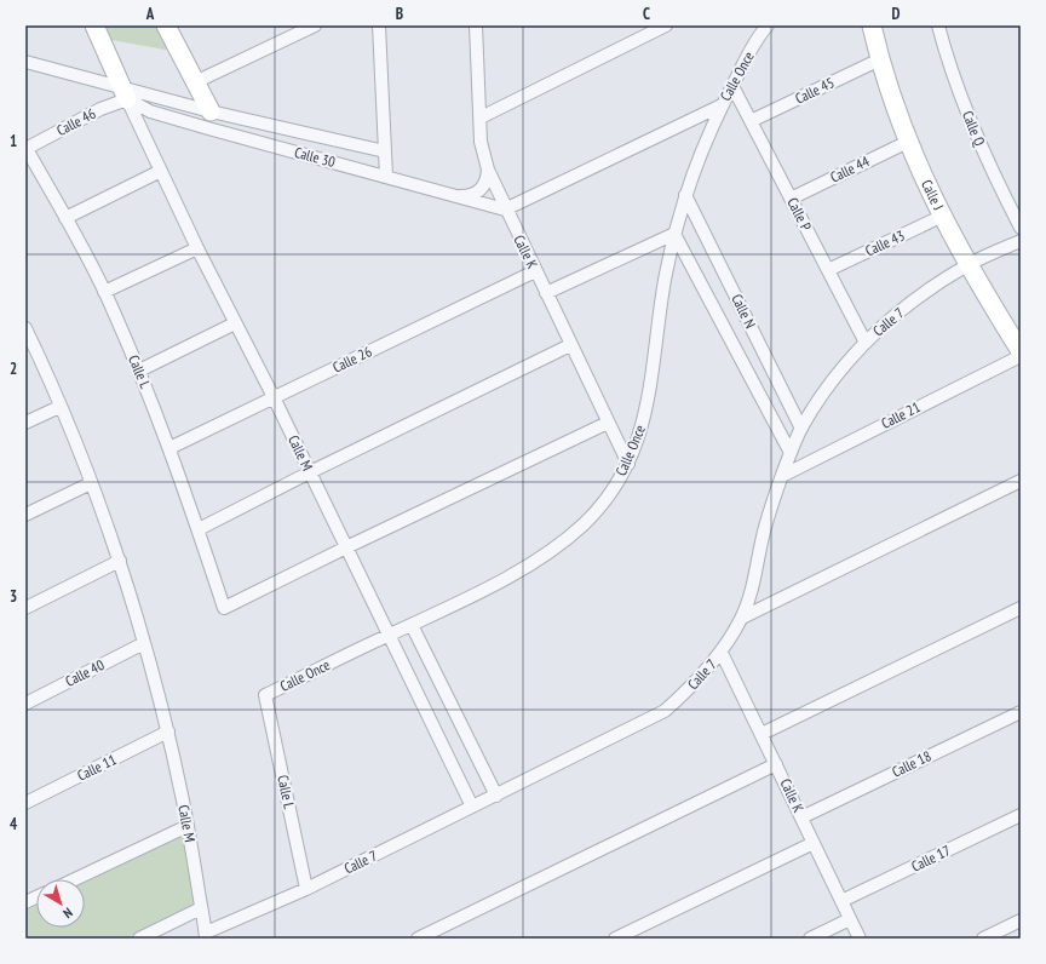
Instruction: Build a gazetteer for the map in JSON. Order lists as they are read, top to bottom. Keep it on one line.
{"streets":{"street":["Calle Once","Calle 45","Calle 46","Calle Q","Calle 30","Calle 44","Calle J","Calle P","Calle 43","Calle K","Calle N","Calle 7","Calle 26","Calle L","Calle 21","Calle M","Calle 40","Calle 18","Calle 11","Calle 17"]},"crossings":[["Calle Once","Calle P"],["Calle Once","Calle K"],["Calle Once","Calle N"],["Calle Once","Calle L"],["Calle Once","Calle M"],["Calle 45","Calle J"],["Calle 45","Calle P"],["Calle 46","Calle 30"],["Calle 46","Calle L"],["Calle 46","Calle M"],["Calle 30","Calle K"],["Calle 30","Calle M"],["Calle 44","Calle J"],["Calle 44","Calle P"],["Calle J","Calle 43"],["Calle J","Calle 7"],["Calle P","Calle 43"],["Calle P","Calle 7"],["Calle K","Calle 7"],["Calle K","Calle 26"],["Calle K","Calle 18"],["Calle K","Calle 17"],["Calle N","Calle 7"],["Calle 7","Calle L"],["Calle 7","Calle 21"],["Calle 7","Calle M"],["Calle 26","Calle L"],["Calle 26","Calle M"],["Calle L","Calle M"],["Calle M","Calle 40"],["Calle M","Calle 11"]],"north":"bottom right","grid":{"columns":["A","B","C","D"],"rows":["1","2","3","4"]}}
